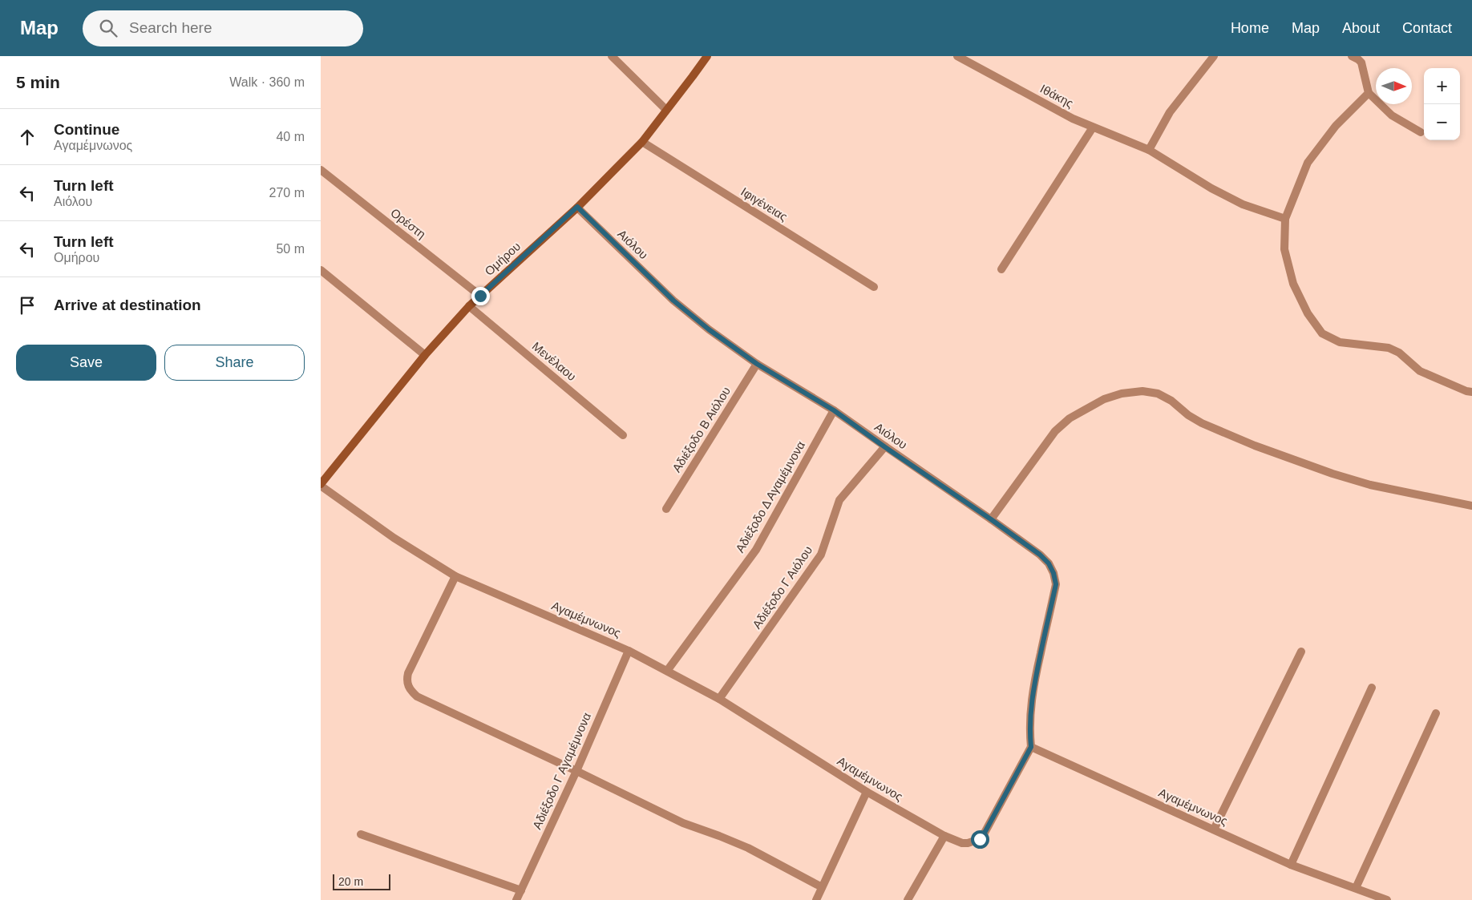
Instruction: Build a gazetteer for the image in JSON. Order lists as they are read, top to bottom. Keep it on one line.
{"streets":{"street":["Ιθάκης","Ιφιγένειας","Ορέστη","Αιόλου","Ομήρου","Μενέλαου","Αδιέξοδο Β Αιόλου","Αδιέξοδο Δ Αγαμέμνονα","Αδιέξοδο Γ Αιόλου","Αγαμέμνωνος","Αδιέξοδο Γ Αγαμέμνονα"]},"crossings":[["Ιφιγένειας","Ομήρου"],["Ορέστη","Ομήρου"],["Αιόλου","Ομήρου"],["Αιόλου","Αδιέξοδο Β Αιόλου"],["Αιόλου","Αδιέξοδο Δ Αγαμέμνονα"],["Αιόλου","Αδιέξοδο Γ Αιόλου"],["Αιόλου","Αγαμέμνωνος"],["Ομήρου","Μενέλαου"],["Ομήρου","Αγαμέμνωνος"],["Αδιέξοδο Δ Αγαμέμνονα","Αγαμέμνωνος"],["Αδιέξοδο Γ Αιόλου","Αγαμέμνωνος"],["Αγαμέμνωνος","Αδιέξοδο Γ Αγαμέμνονα"]],"scale_bar":"20 m","north":"right","page":{"header":"Map","search":"Search here","nav":["Home","Map","About","Contact"],"heading":["5 min","Walk · 360 m"],"map_buttons":["+","−"],"list":[["Continue","Αγαμέμνωνος","40 m"],["Turn left","Αιόλου","270 m"],["Turn left","Ομήρου","50 m"],"Arrive at destination"],"buttons":["Save","Share"],"scale":"20 m"}}
